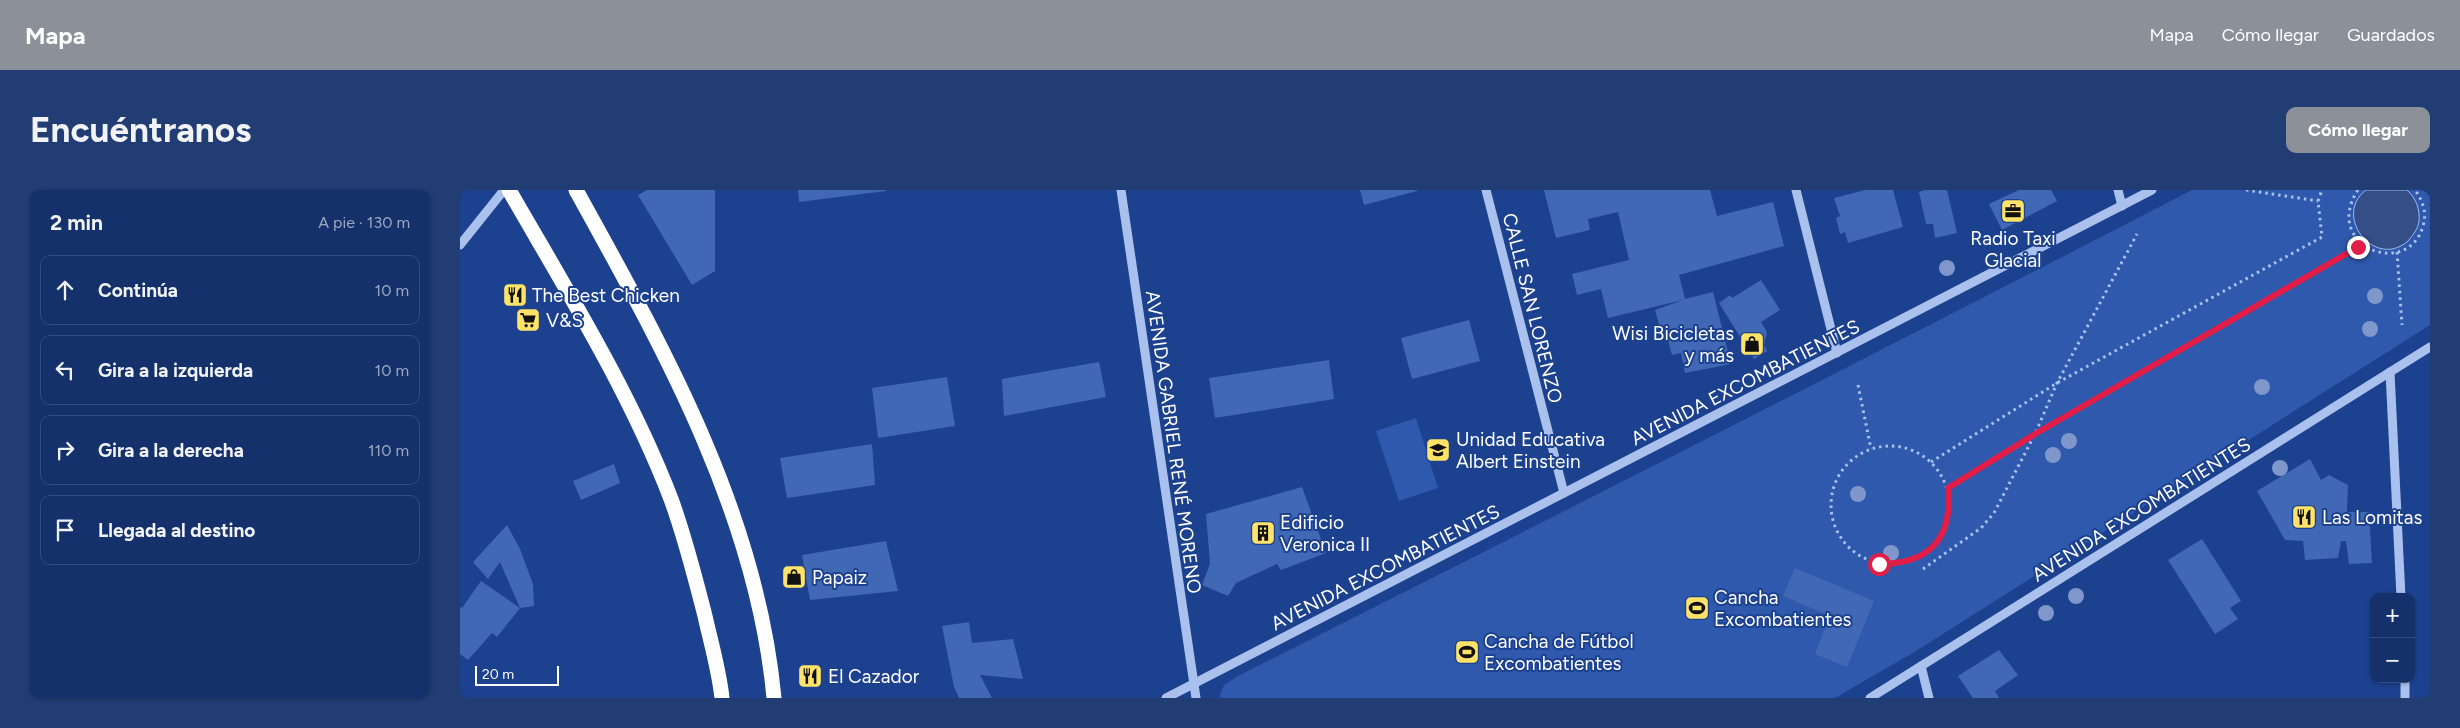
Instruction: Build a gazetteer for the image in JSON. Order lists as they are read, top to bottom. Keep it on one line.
{"streets":{"street":["CALLE SAN LORENZO","AVENIDA EXCOMBATIENTES","AVENIDA GABRIEL RENÉ MORENO"]},"crossings":[["CALLE SAN LORENZO","AVENIDA EXCOMBATIENTES"],["AVENIDA EXCOMBATIENTES","AVENIDA GABRIEL RENÉ MORENO"]],"places":{"office":["Radio Taxi Glacial"],"restaurant":["The Best Chicken","Las Lomitas","El Cazador"],"supermarket":["V&S"],"shop":["Wisi Bicicletas y más","Papaiz"],"school or university":["Unidad Educativa Albert Einstein"],"building":["Edificio Veronica II"],"sports":["Cancha Excombatientes","Cancha de Fútbol Excombatientes"]},"scale_bar":"20 m","page":{"header":"Mapa","nav":["Mapa","Cómo llegar","Guardados"],"buttons":"Cómo llegar","title":"Encuéntranos","heading":["2 min","A pie · 130 m"],"list":[["Continúa","10 m"],["Gira a la izquierda","10 m"],["Gira a la derecha","110 m"],"Llegada al destino"],"map_buttons":["+","−"],"scale":"20 m"}}
